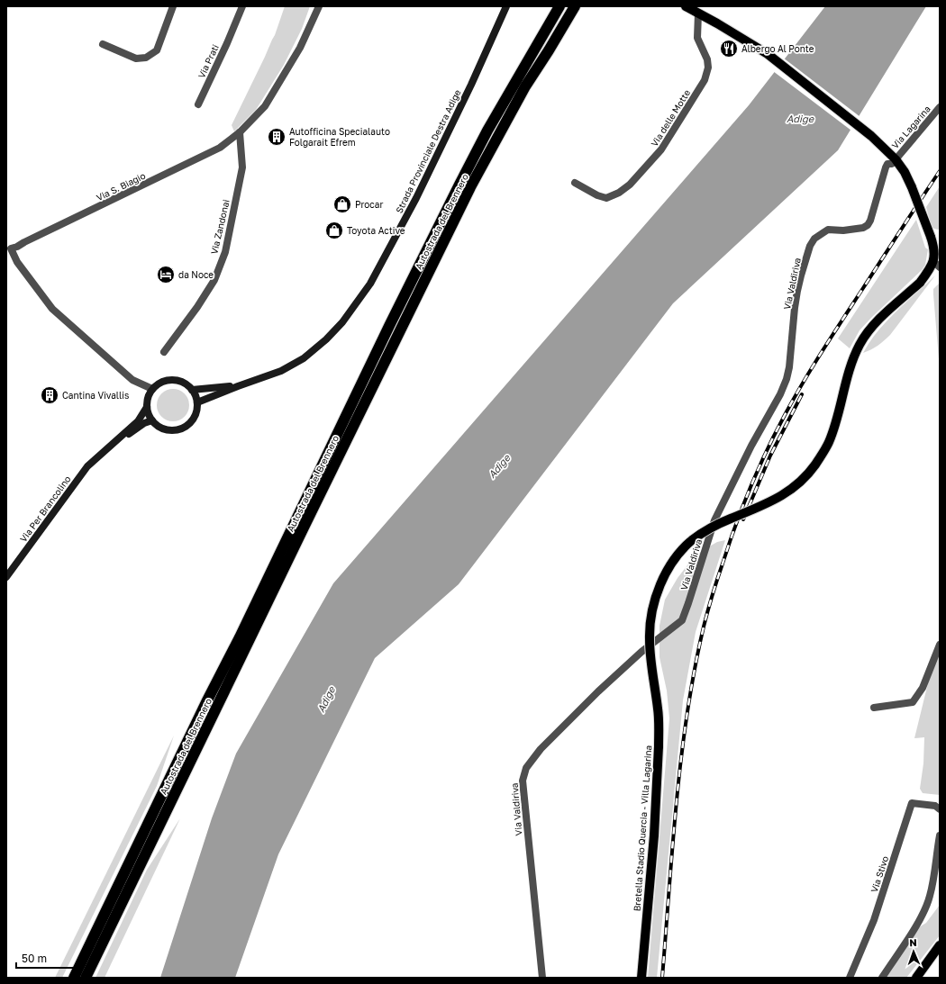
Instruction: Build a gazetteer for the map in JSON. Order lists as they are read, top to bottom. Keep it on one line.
{"streets":{"highway":["Autostrada del Brennero"],"main road":["Strada Provinciale Destra Adige","Via Per Brancolino","Bretella Stadio Quercia - Villa Lagarina"],"street":["Via Prati","Via delle Motte","Via Lagarina","Via S. Biagio","Via Zandonai","Via Valdiriva","Via Stivo"]},"crossings":[["Via Lagarina","Via Valdiriva"],["Via S. Biagio","Via Zandonai"]],"water":["Adige"],"places":{"restaurant":["Albergo Al Ponte"],"building":["Autofficina Specialauto Folgarait Efrem","Cantina Vivallis"],"shop":["Procar","Toyota Active"],"hotel":["da Noce"]},"scale_bar":"50 m","north":"top"}
